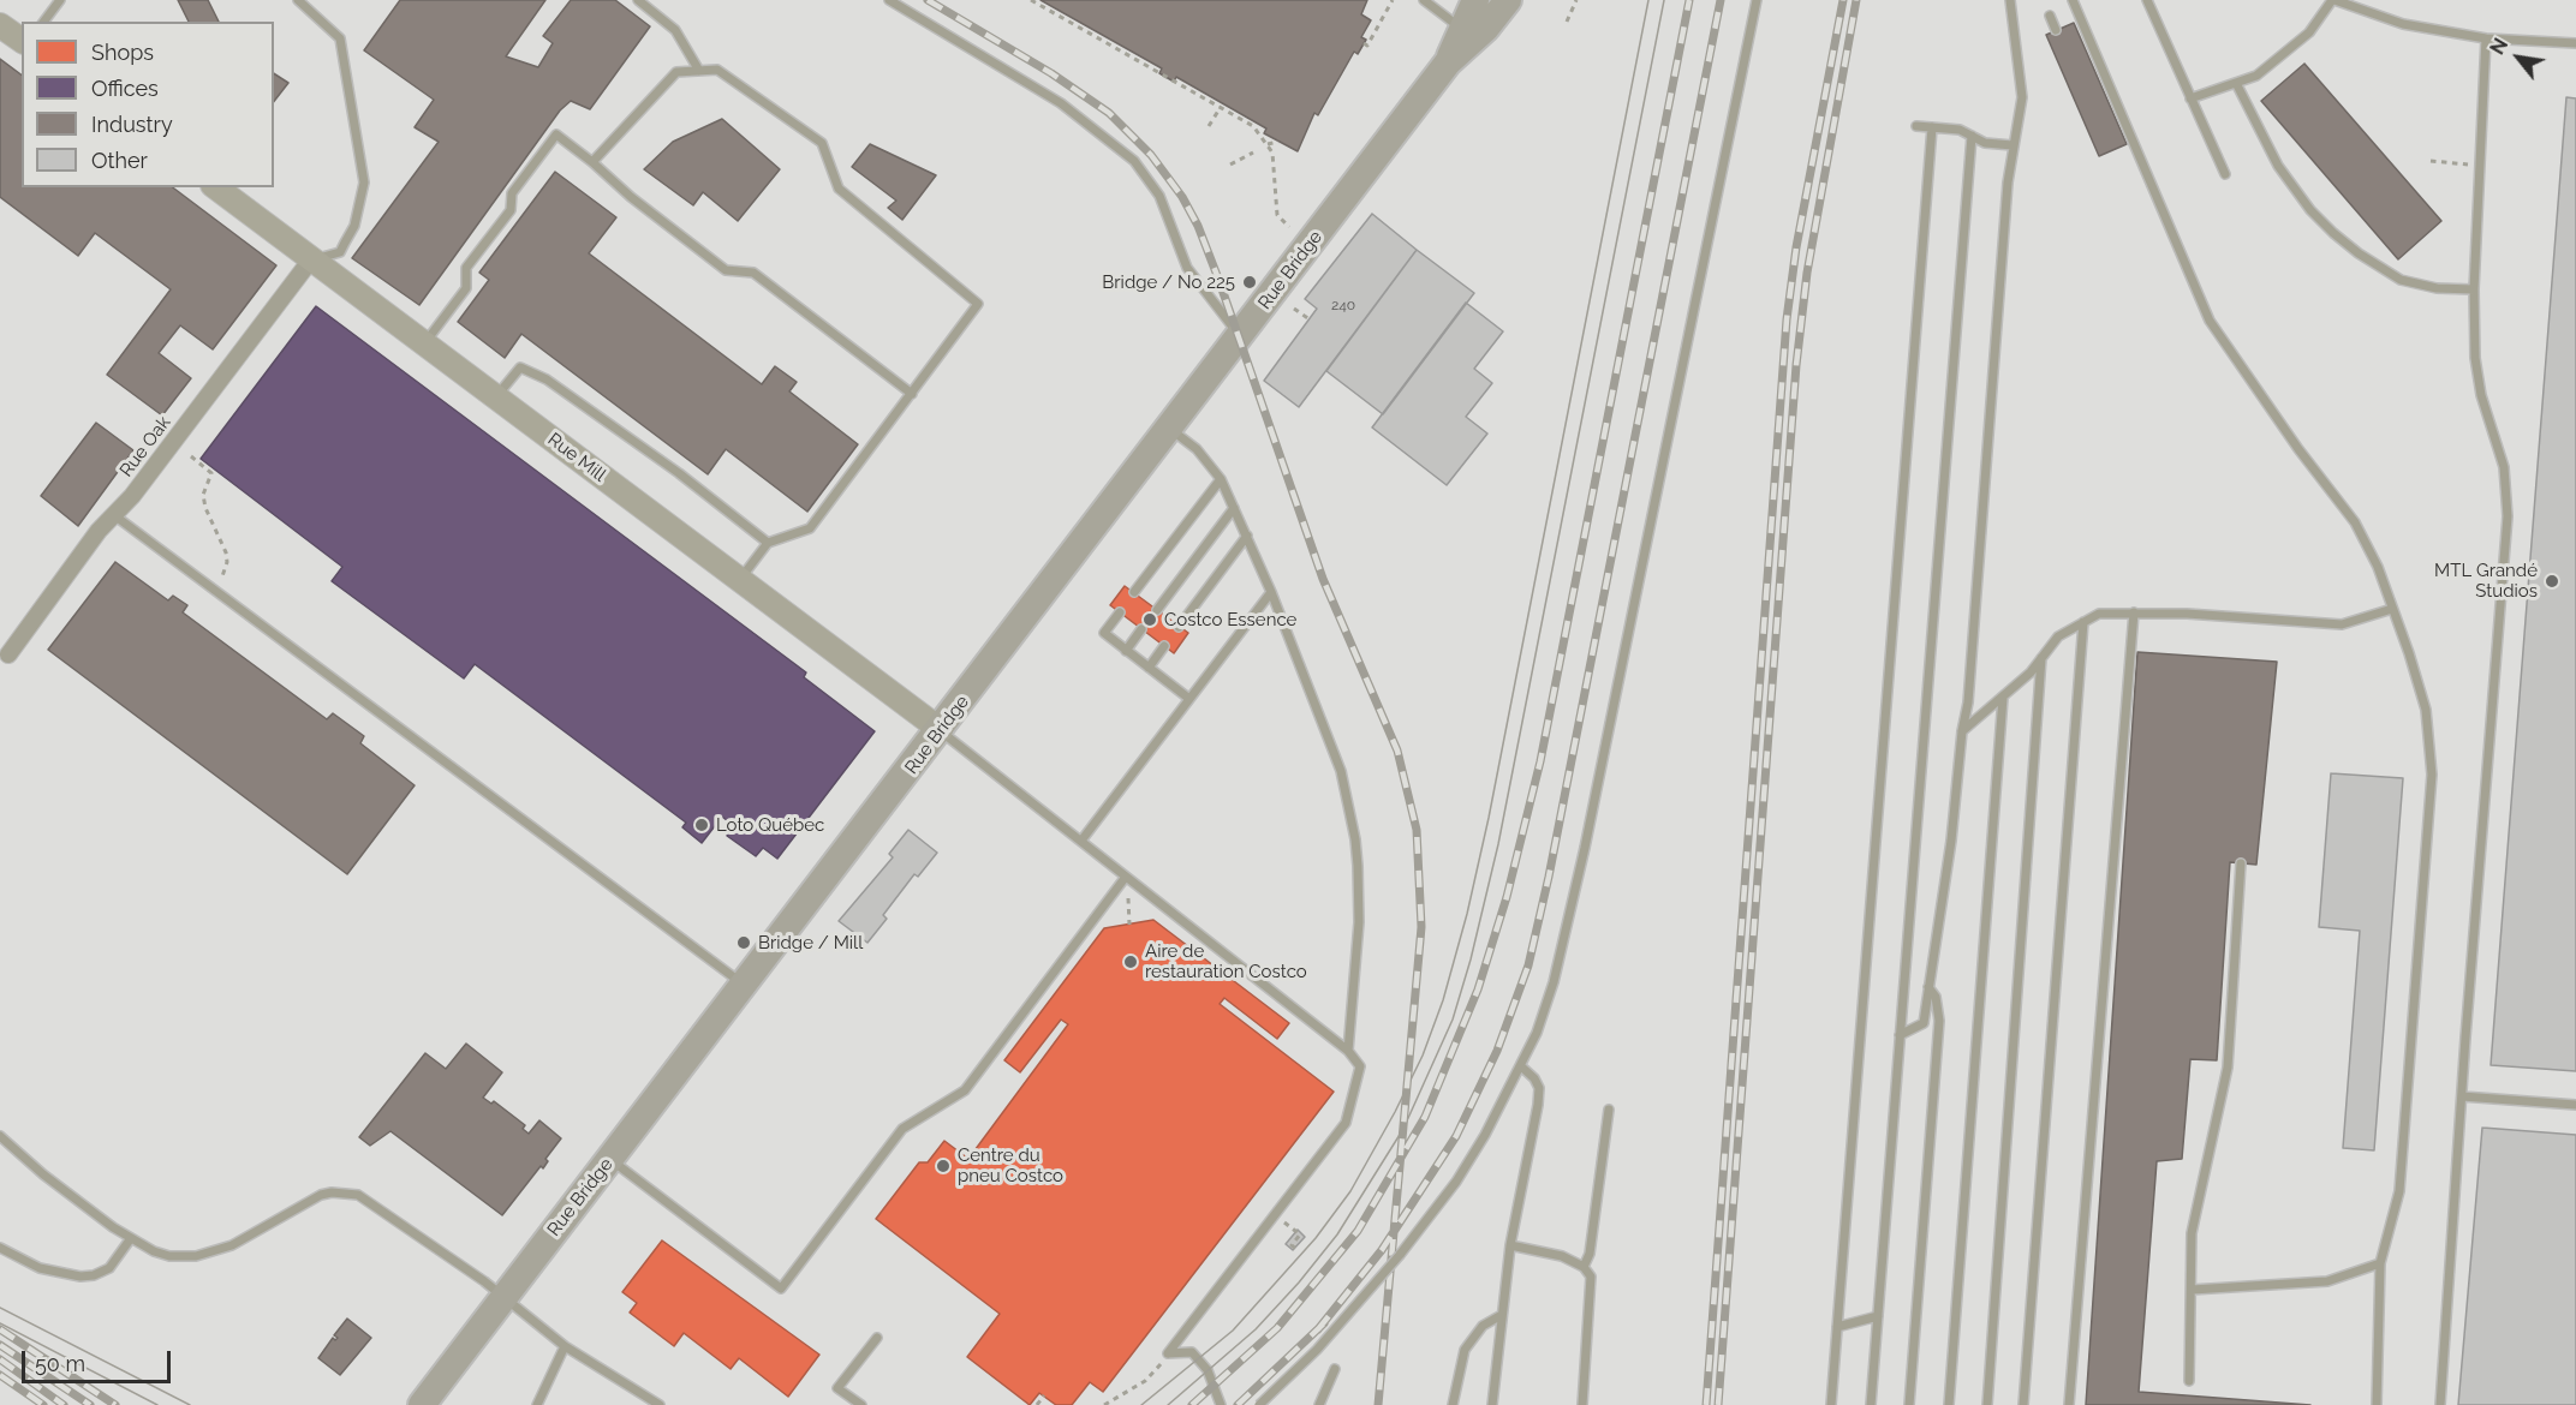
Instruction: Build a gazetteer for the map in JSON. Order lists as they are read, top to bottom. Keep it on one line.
{"streets":{"main road":["Rue Bridge"],"street":["Rue Oak","Rue Mill"]},"crossings":[["Rue Bridge","Rue Mill"],["Rue Oak","Rue Mill"]],"places":["Bridge / No 225","MTL Grandé Studios","Costco Essence","Loto Québec","Bridge / Mill","Aire de restauration Costco","Centre du pneu Costco"],"house_numbers":["240"],"legend":["Shops","Offices","Industry","Other"],"scale_bar":"50 m","north":"top left"}
